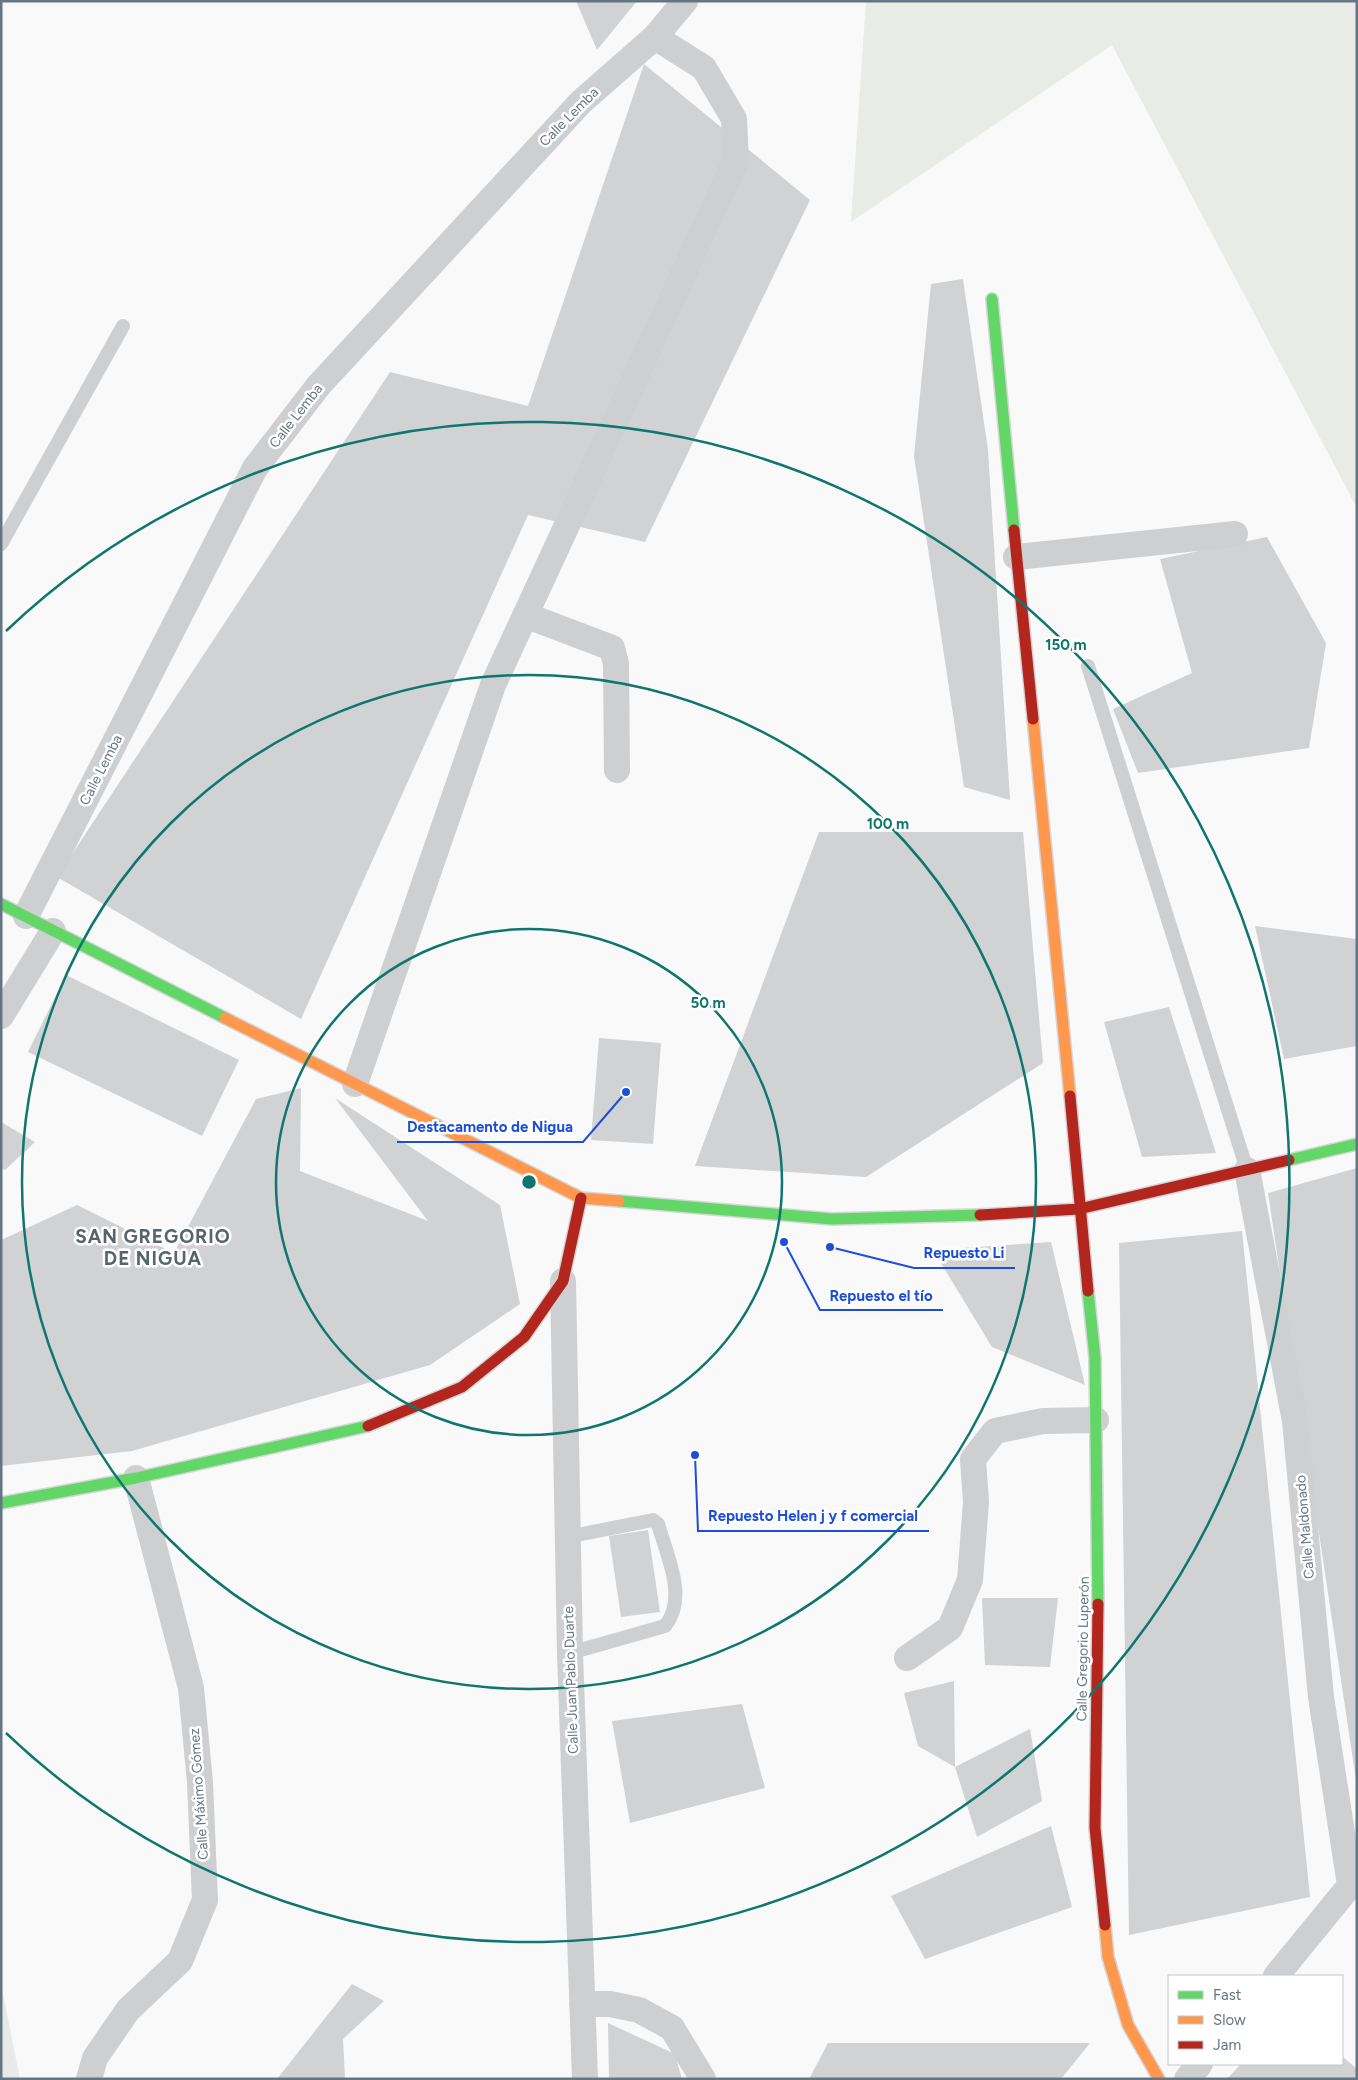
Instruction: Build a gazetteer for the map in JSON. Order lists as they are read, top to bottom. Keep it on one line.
{"streets":{"street":["Calle Lemba","Calle Maldonado","Calle Gregorio Luperón","Calle Juan Pablo Duarte","Calle Máximo Gómez"]},"districts":["SAN GREGORIO DE NIGUA"],"places":["Destacamento de Nigua","Repuesto el tío","Repuesto Li","Repuesto Helen j y f comercial"],"legend":["Fast","Slow","Jam"],"rings":["150 m","100 m","50 m"]}
